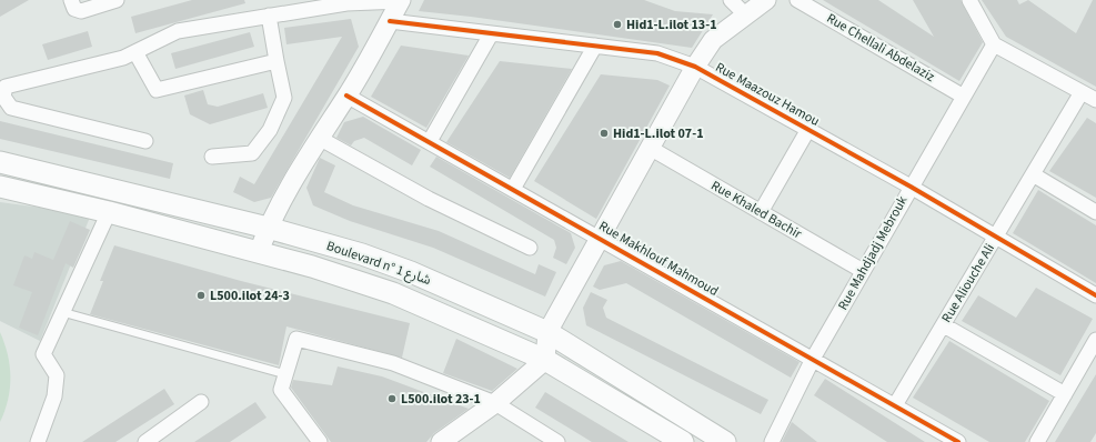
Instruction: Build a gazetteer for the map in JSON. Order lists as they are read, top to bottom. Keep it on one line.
{"streets":{"main road":["Boulevard n° شارع 1"],"street":["Rue Chellali Abdelaziz","Rue Maazouz Hamou","Rue Khaled Bachir","Rue Mahdjadj Mebrouk","Rue Makhlouf Mahmoud","Rue Aliouche Ali"]},"crossings":[["Rue Chellali Abdelaziz","Rue Mahdjadj Mebrouk"],["Rue Maazouz Hamou","Rue Mahdjadj Mebrouk"],["Rue Maazouz Hamou","Rue Aliouche Ali"],["Rue Khaled Bachir","Rue Mahdjadj Mebrouk"],["Rue Mahdjadj Mebrouk","Rue Makhlouf Mahmoud"],["Rue Makhlouf Mahmoud","Rue Aliouche Ali"]],"places":["Hid1-L.ilot 13-1","Hid1-L.ilot 07-1","L500.ilot 24-3","L500.ilot 23-1"]}
